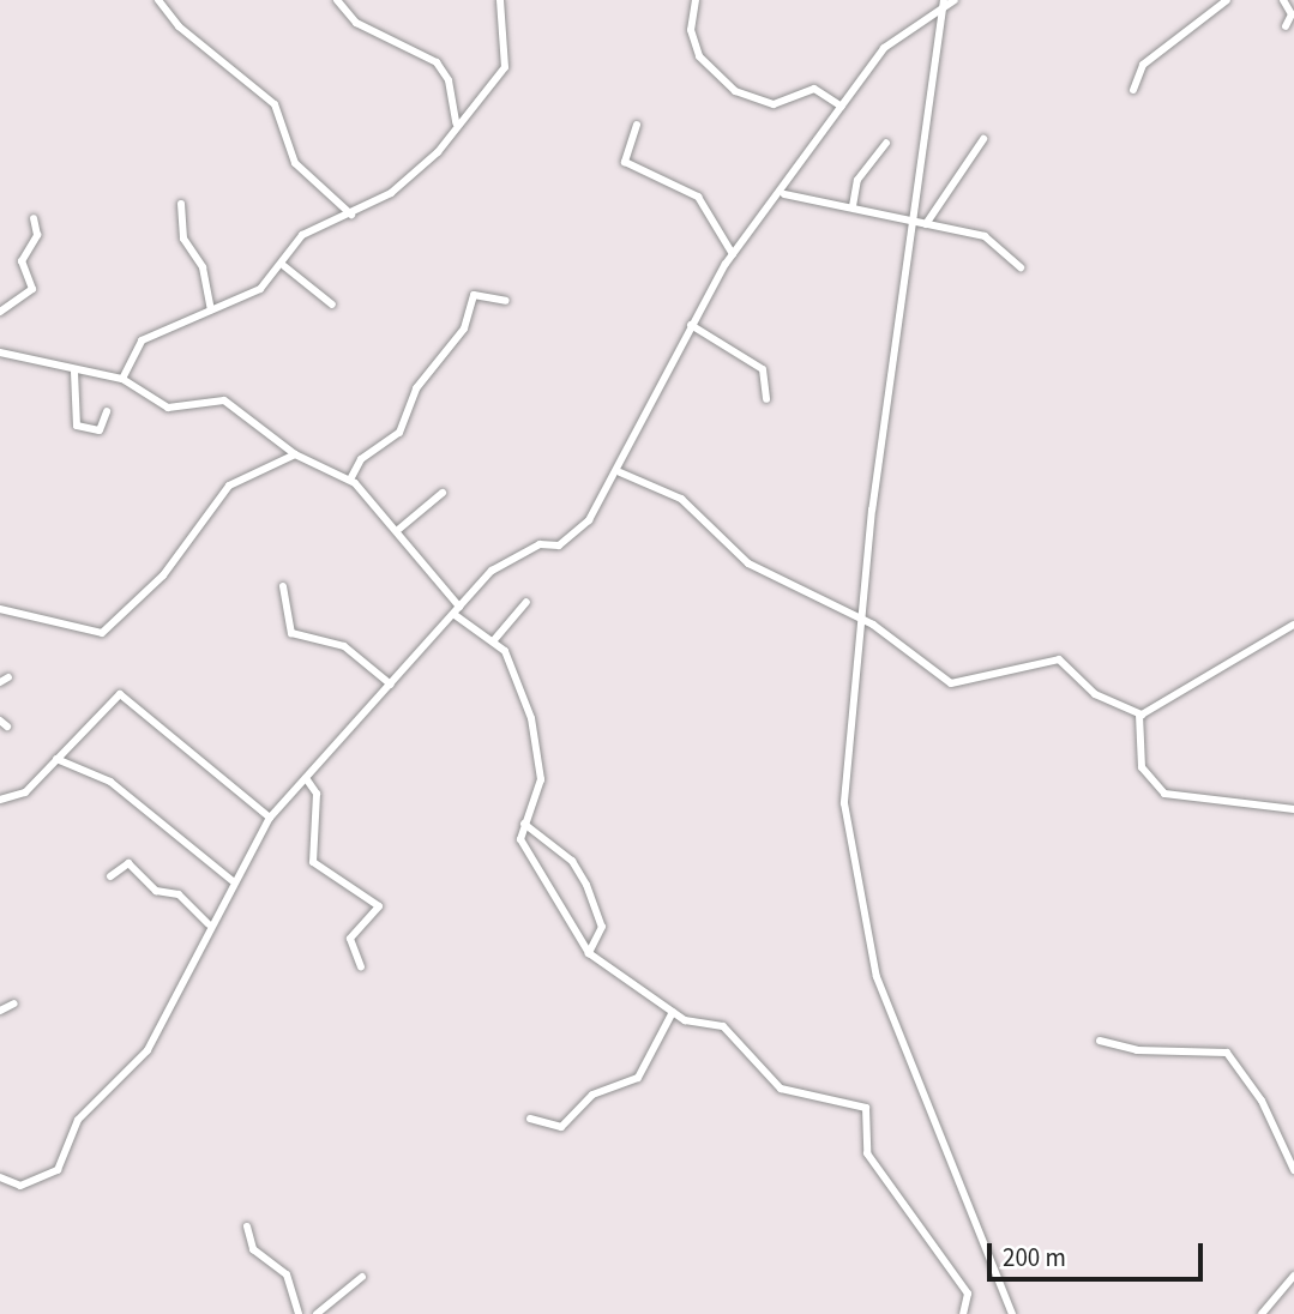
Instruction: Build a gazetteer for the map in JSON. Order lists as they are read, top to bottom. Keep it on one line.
{"scale_bar":"200 m"}
